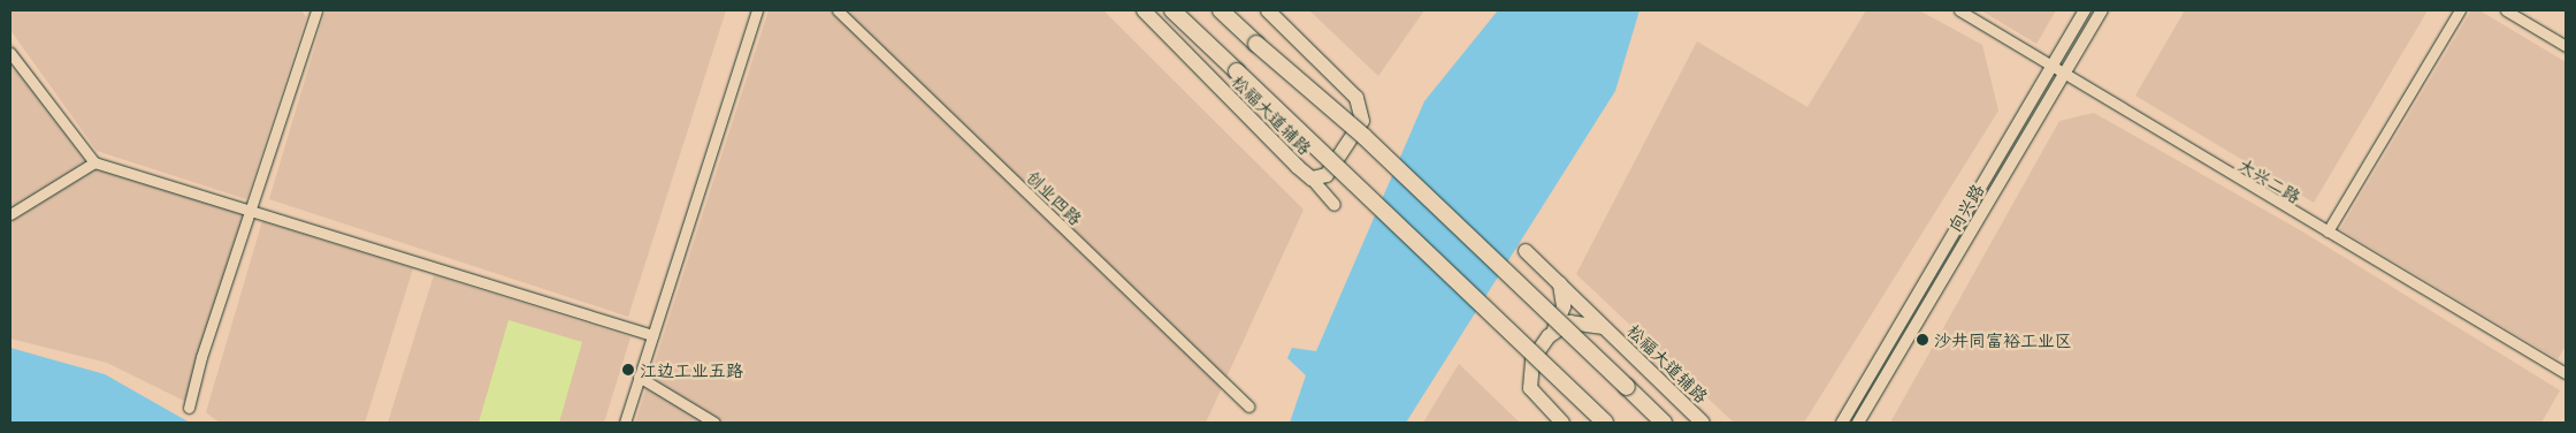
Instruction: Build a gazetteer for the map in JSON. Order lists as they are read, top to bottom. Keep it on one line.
{"streets":{"main road":["松福大道辅路"],"street":["大兴二路","创业四路","向兴路"]},"crossings":[["大兴二路","向兴路"]],"places":["沙井同富裕工业区","江边工业五路"]}
